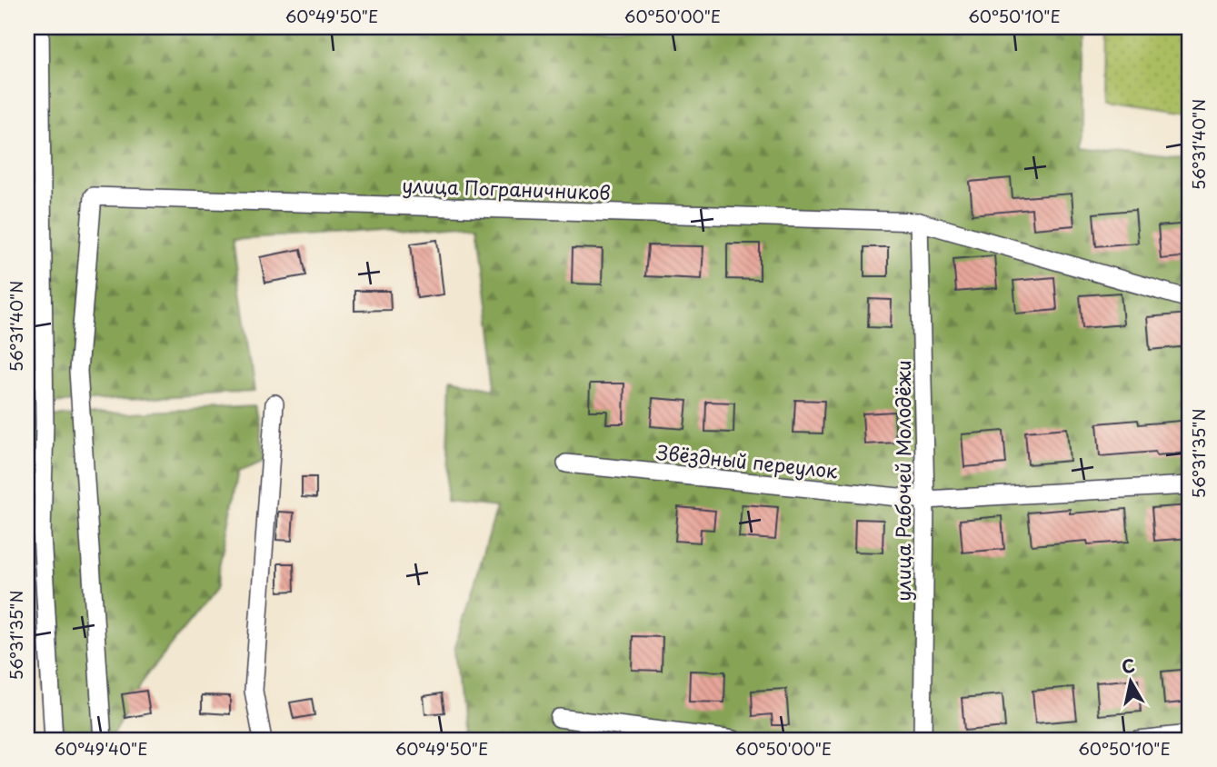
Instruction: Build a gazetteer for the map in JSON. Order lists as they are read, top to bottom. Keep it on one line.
{"streets":{"street":["улица Пограничников","Звёздный переулок","улица Рабочей Молодёжи"]},"crossings":[["улица Пограничников","улица Рабочей Молодёжи"],["Звёздный переулок","улица Рабочей Молодёжи"]],"north":"top","coordinates":["60°49'50\"E","60°50'00\"E","60°50'10\"E","56°31'40\"N","56°31'35\"N","60°49'40\"E"]}
